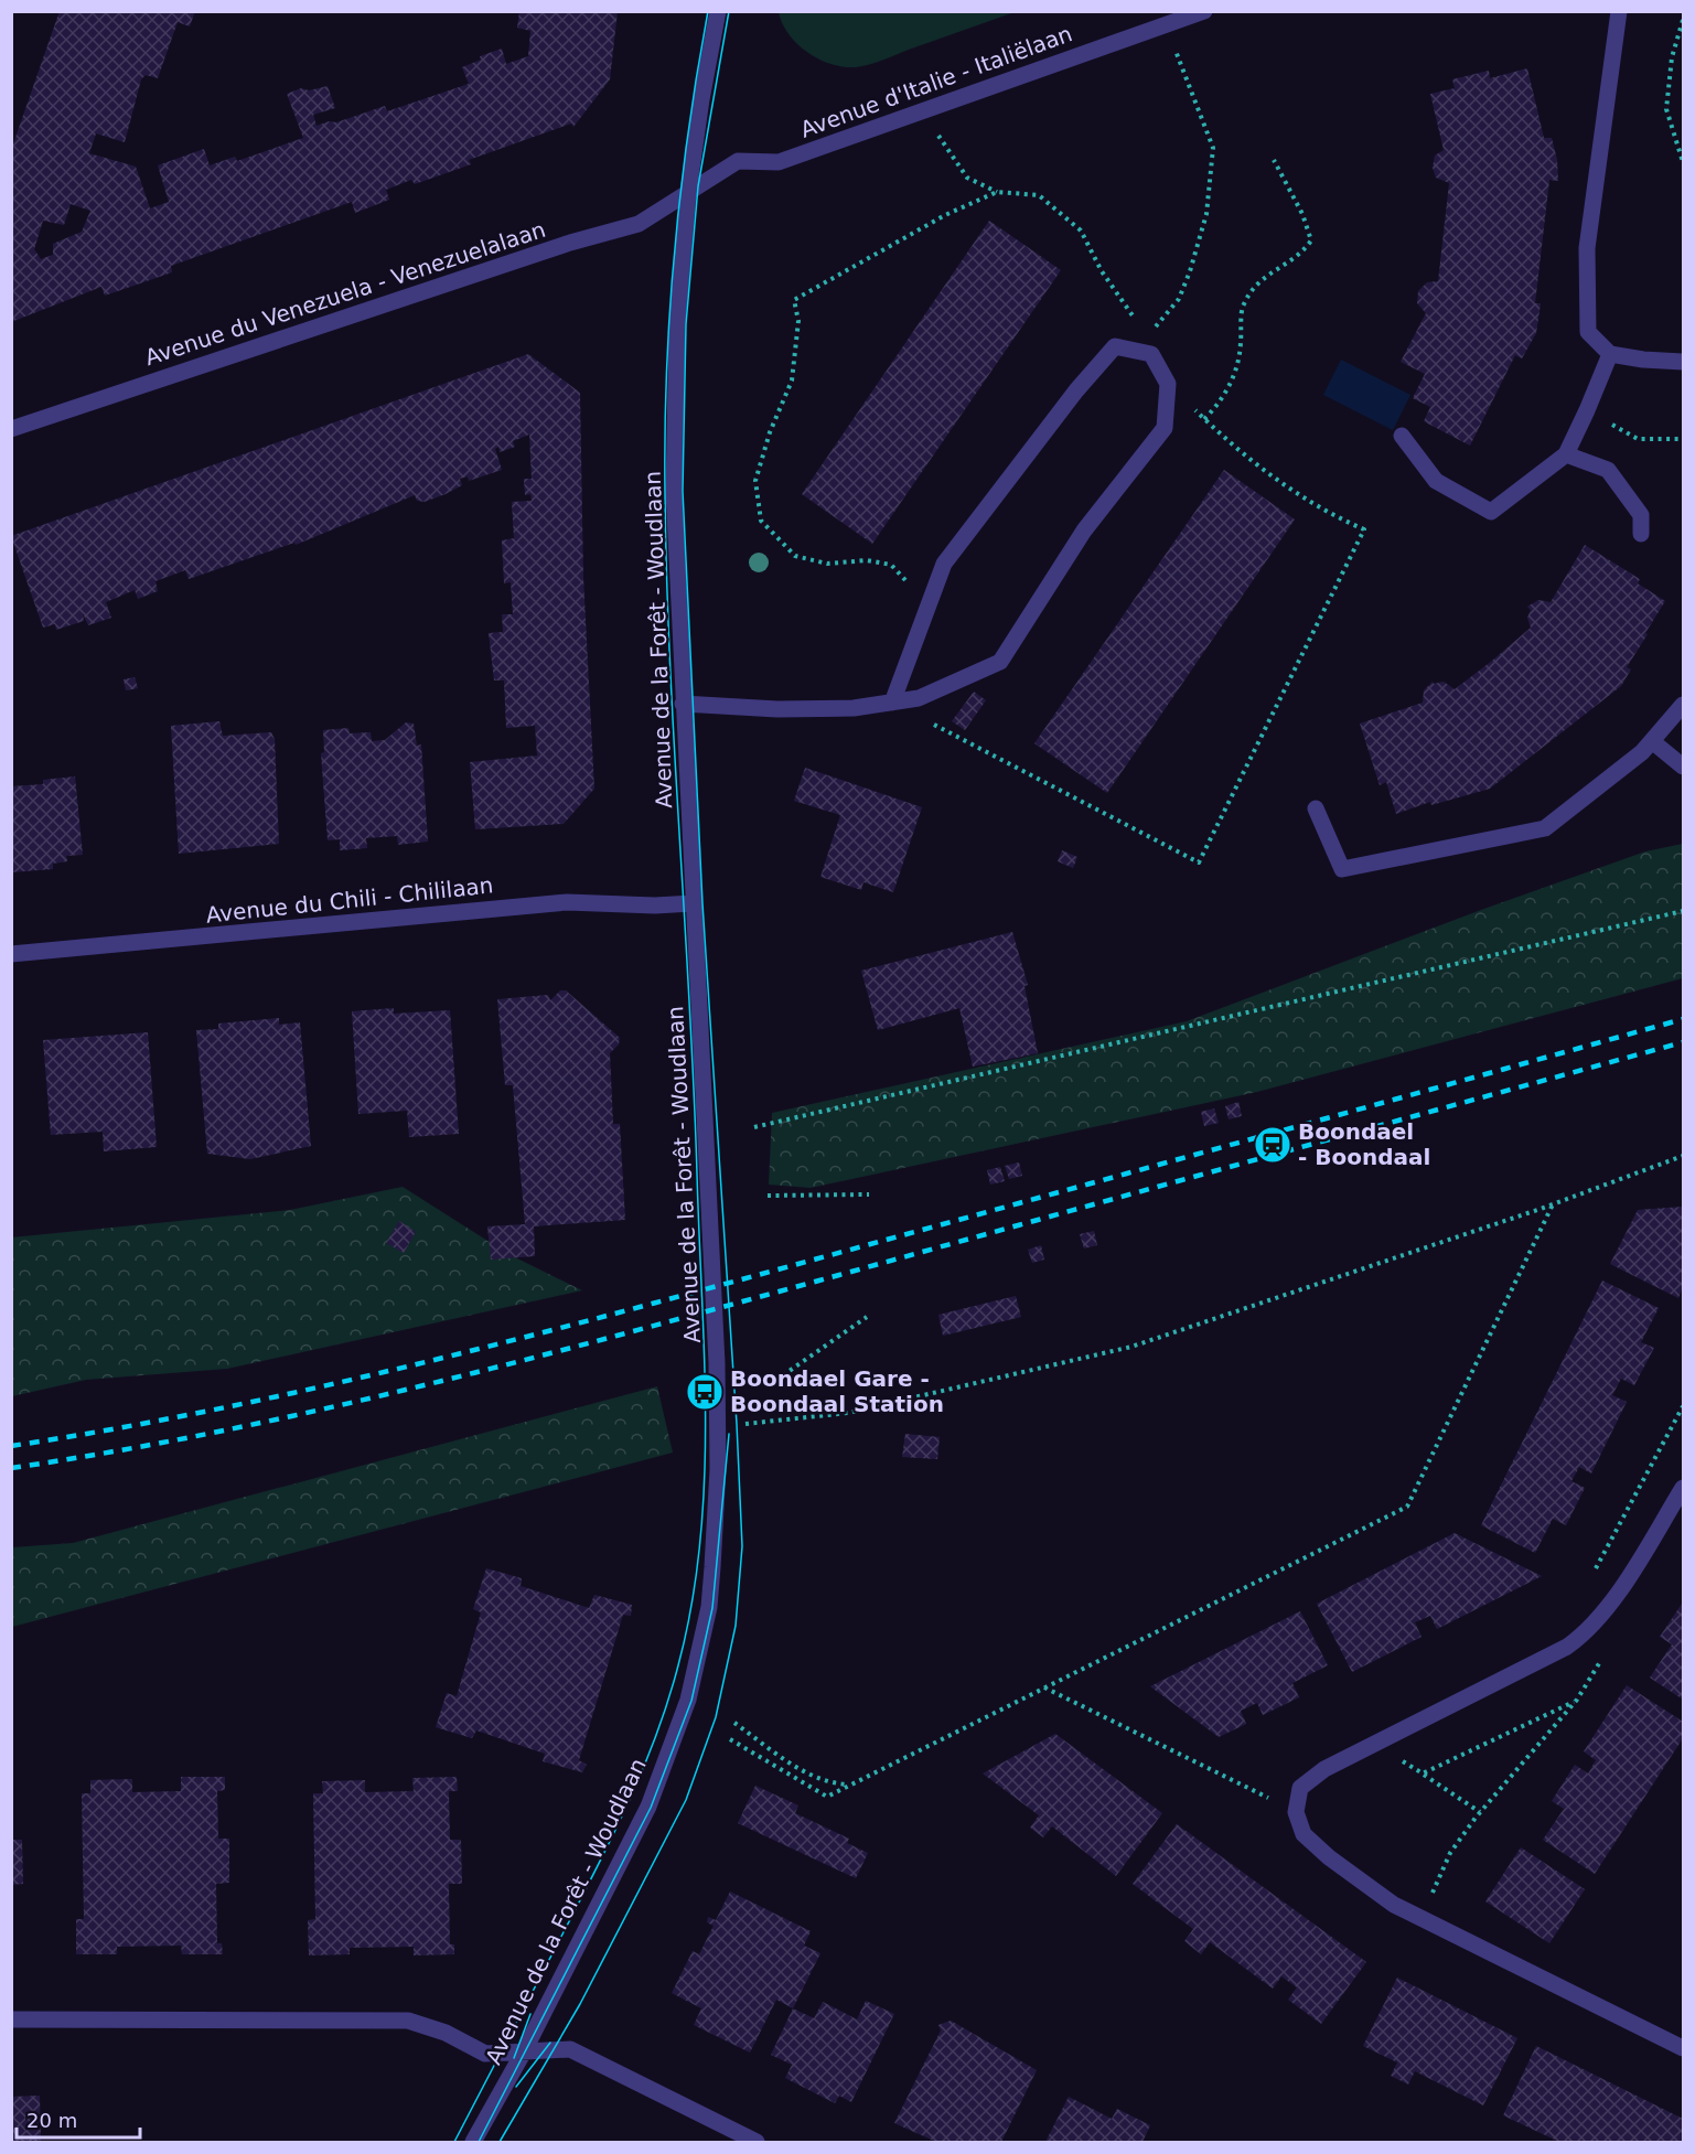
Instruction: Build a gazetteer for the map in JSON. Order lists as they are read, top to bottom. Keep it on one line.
{"streets":{"street":["Avenue d'Italie - Italiëlaan","Avenue du Venezuela - Venezuelalaan","Avenue de la Forêt - Woudlaan","Avenue du Chili - Chililaan"]},"crossings":[["Avenue d'Italie - Italiëlaan","Avenue du Venezuela - Venezuelalaan"],["Avenue d'Italie - Italiëlaan","Avenue de la Forêt - Woudlaan"],["Avenue du Venezuela - Venezuelalaan","Avenue de la Forêt - Woudlaan"],["Avenue de la Forêt - Woudlaan","Avenue du Chili - Chililaan"]],"places":{"station":["Boondael - Boondaal"],"bus stop":["Boondael Gare - Boondaal Station"]},"scale_bar":"20 m"}
